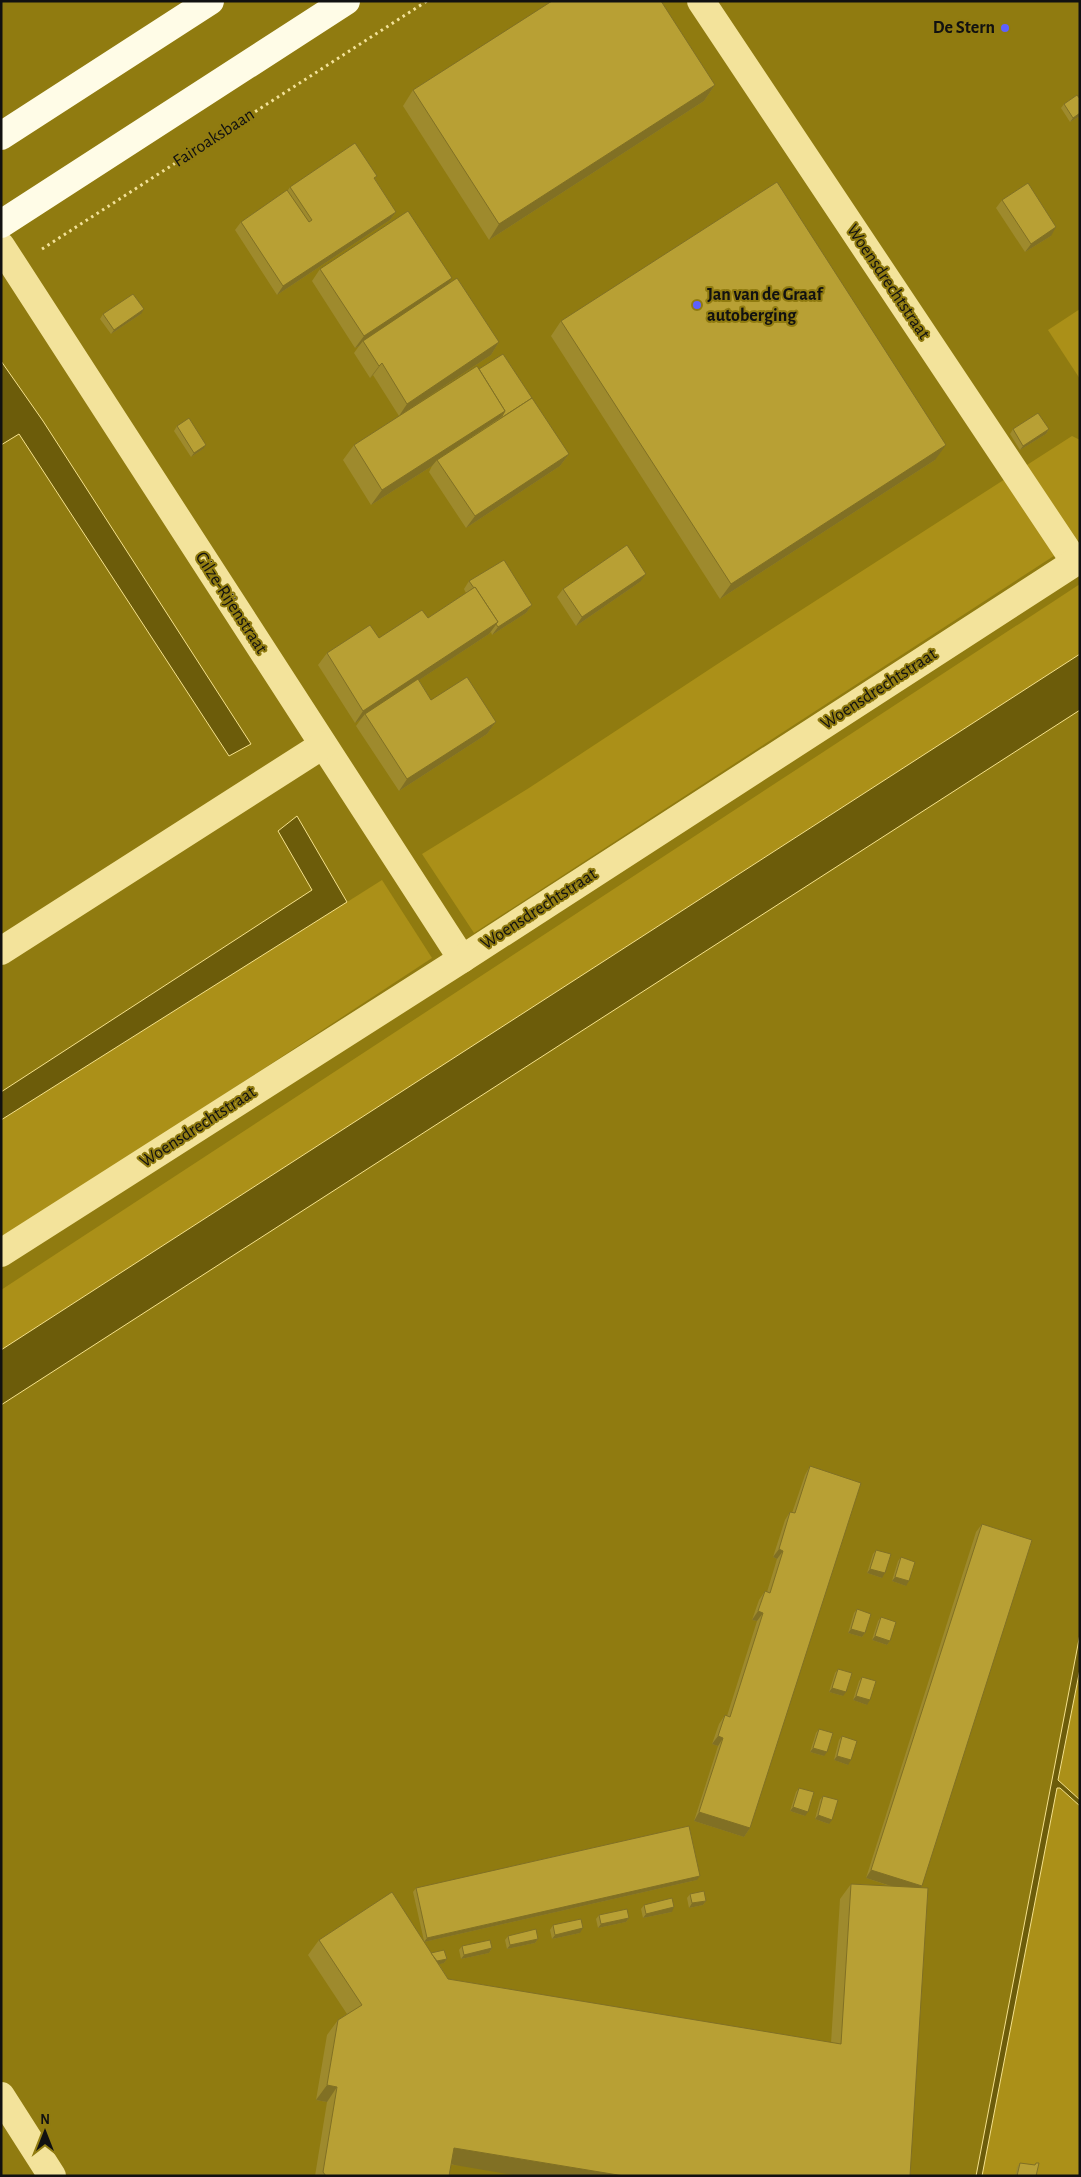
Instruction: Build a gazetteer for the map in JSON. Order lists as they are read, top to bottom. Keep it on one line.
{"streets":{"street":["Woensdrechtstraat","Gilze-Rijenstraat"],"path":["Fairoaksbaan"]},"crossings":[["Fairoaksbaan","Gilze-Rijenstraat"],["Woensdrechtstraat","Gilze-Rijenstraat"]],"places":["De Stern","Jan van de Graaf autoberging"],"north":"top"}
